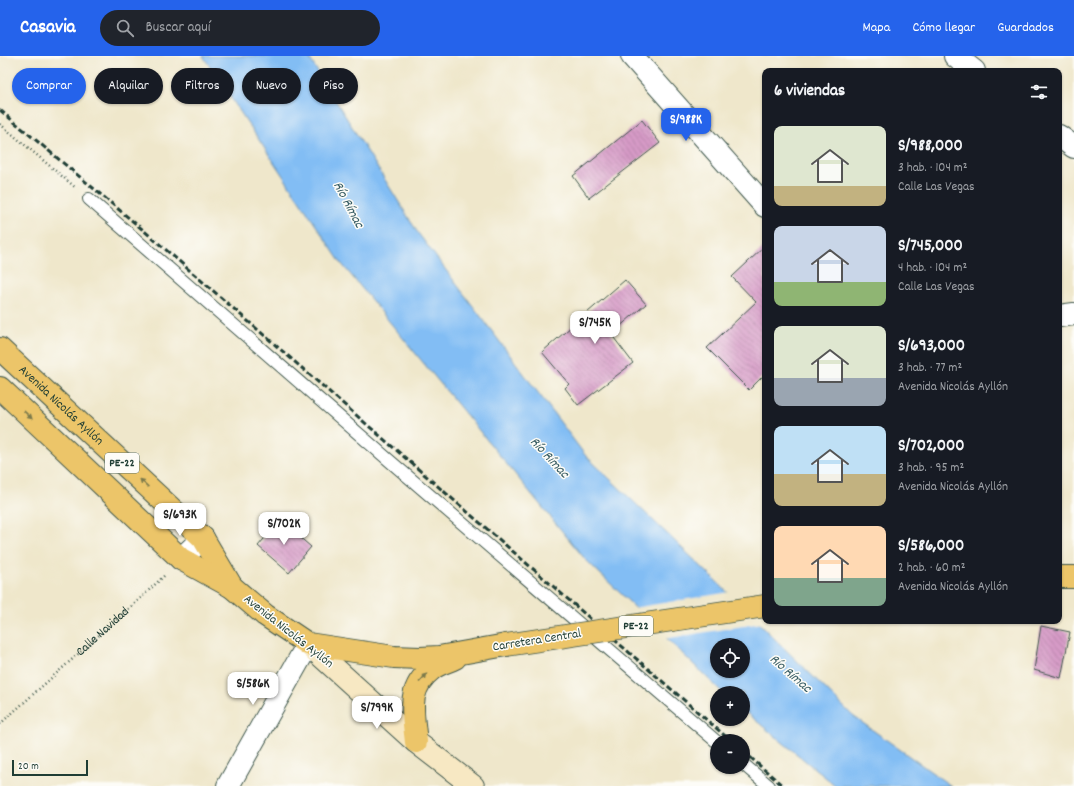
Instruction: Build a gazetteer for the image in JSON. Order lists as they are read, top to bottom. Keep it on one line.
{"streets":{"highway":["Avenida Nicolás Ayllón","PE-22","Carretera Central"],"path":["Calle Navidad"]},"crossings":[["Avenida Nicolás Ayllón","Calle Navidad"],["Avenida Nicolás Ayllón","Carretera Central"]],"water":["Río Rímac"],"scale_bar":"20 m","page":{"header":"Casavia","search":"Buscar aquí","nav":["Mapa","Cómo llegar","Guardados"],"chip":["Comprar","Alquilar","Filtros","Nuevo","Piso"],"heading":"6 viviendas","price":["S/988K","S/745K","S/693K","S/702K","S/586K","S/799K"],"list":[{"name":"S/988,000","note":"3 hab. · 104 m² · Calle Las Vegas"},{"name":"S/745,000","note":"4 hab. · 104 m² · Calle Las Vegas"},{"name":"S/693,000","note":"3 hab. · 77 m² · Avenida Nicolás Ayllón"},{"name":"S/702,000","note":"3 hab. · 95 m² · Avenida Nicolás Ayllón"},{"name":"S/586,000","note":"2 hab. · 60 m² · Avenida Nicolás Ayllón"}],"map_buttons":["+","−"],"scale":"20 m"}}
